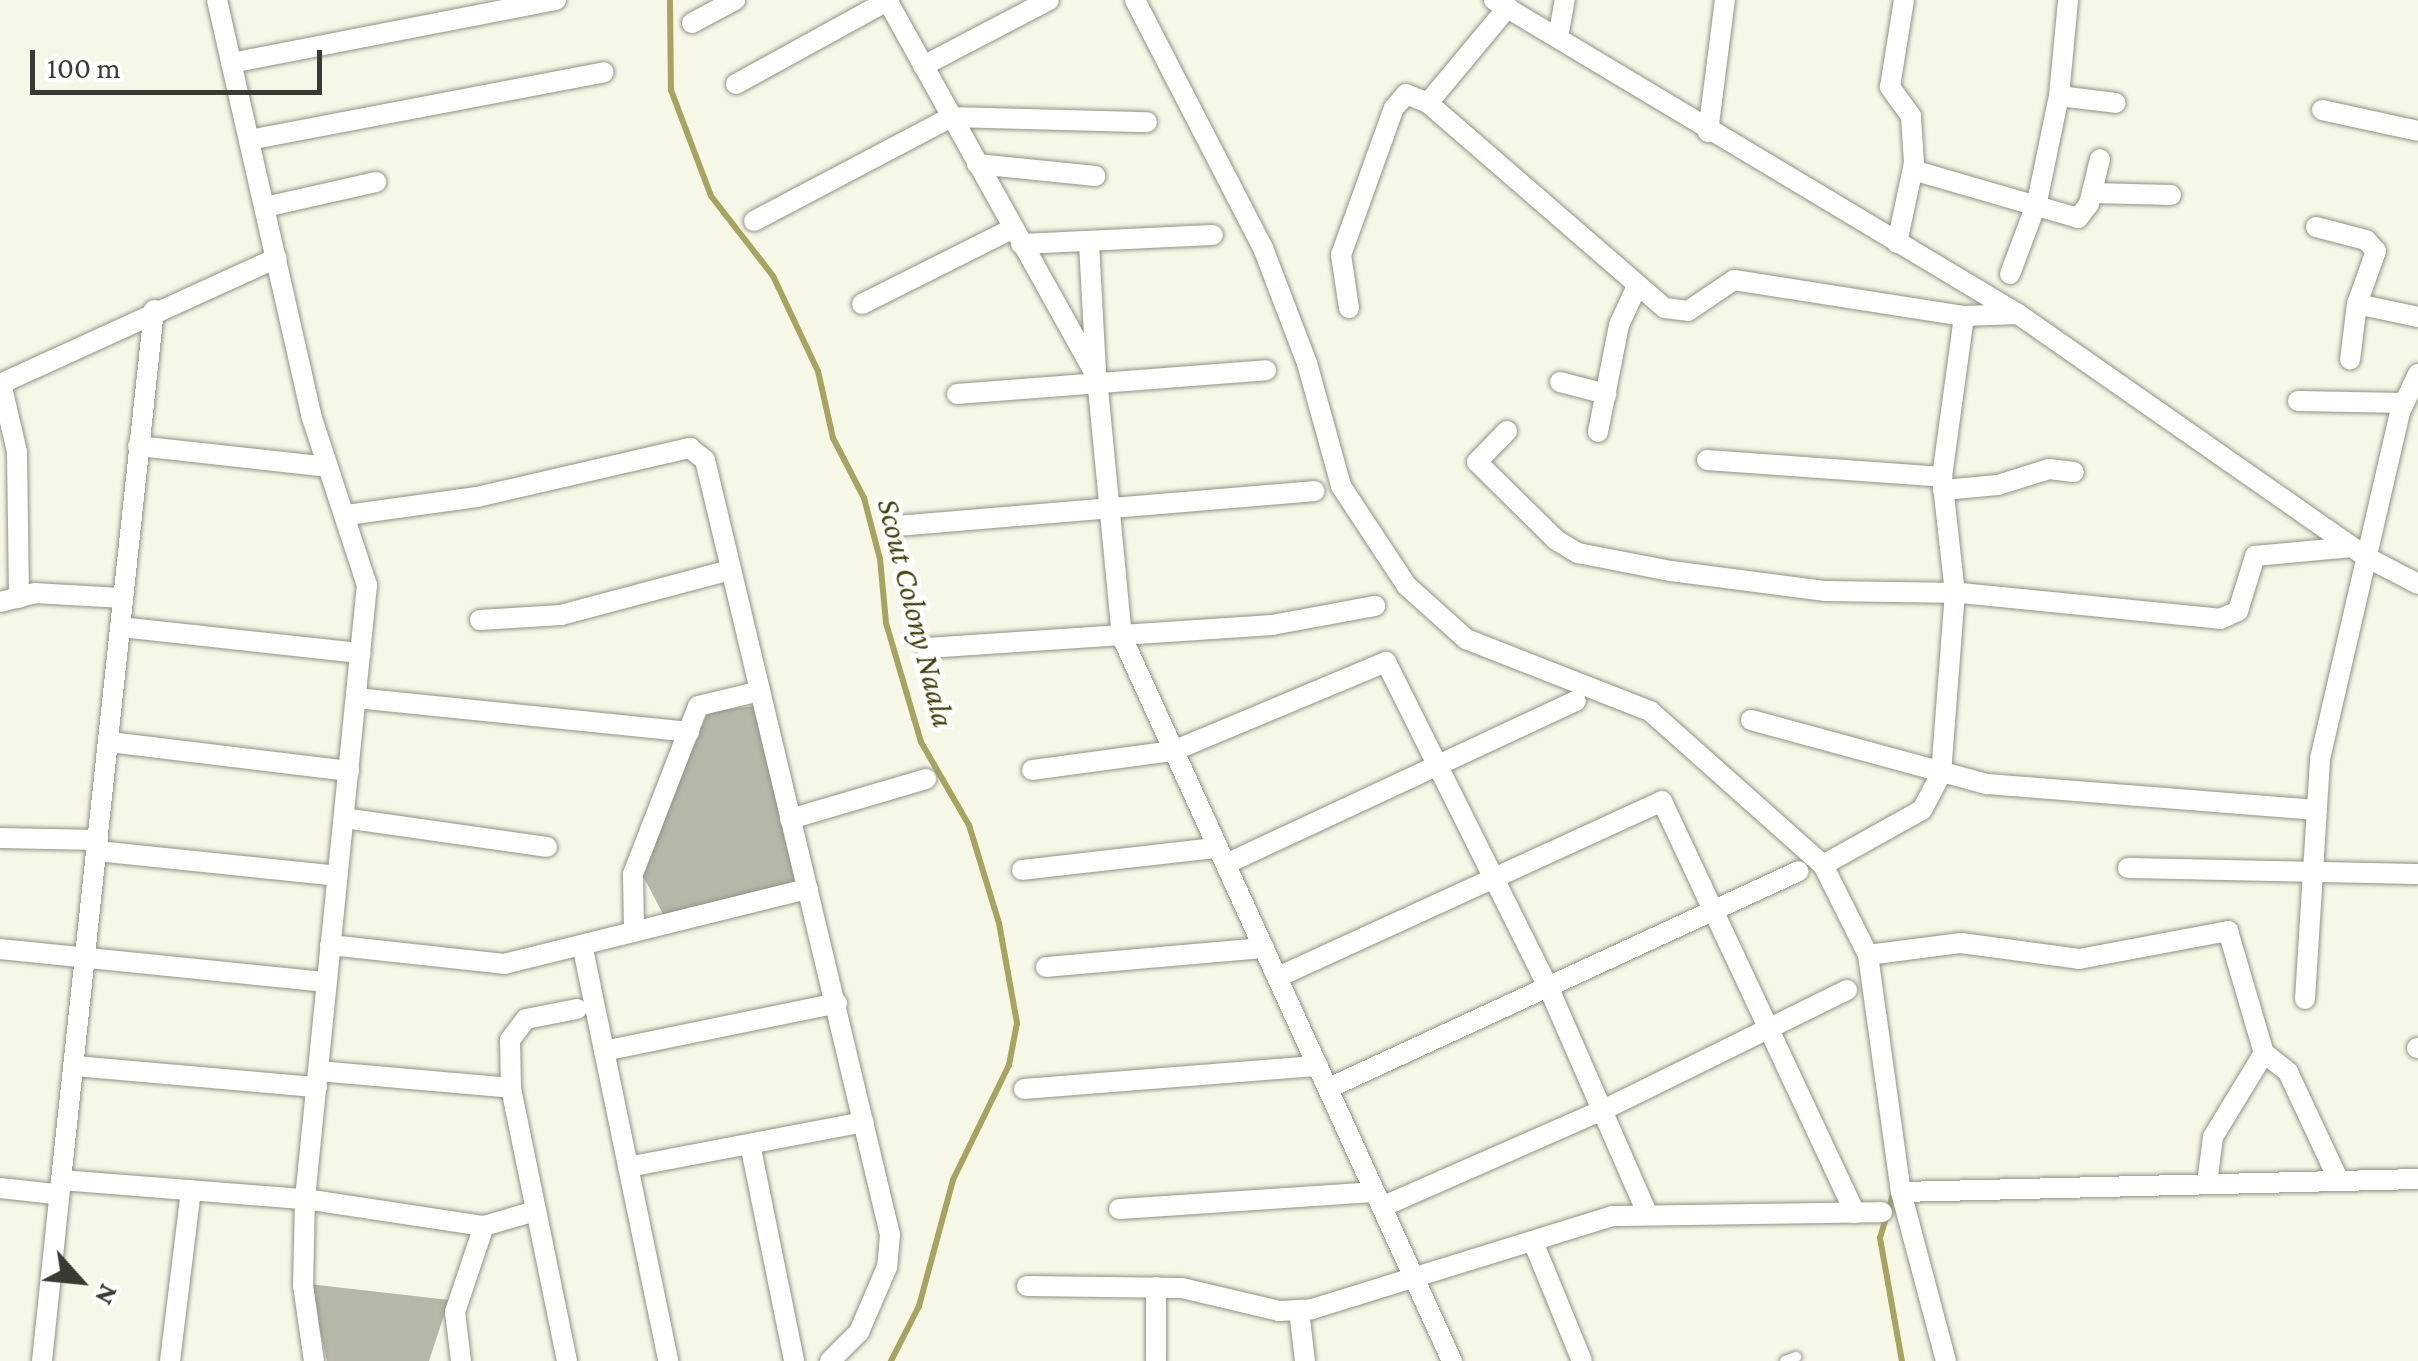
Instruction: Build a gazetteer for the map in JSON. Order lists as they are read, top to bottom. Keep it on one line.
{"water":["Scout Colony Naala"],"scale_bar":"100 m","north":"bottom right"}
